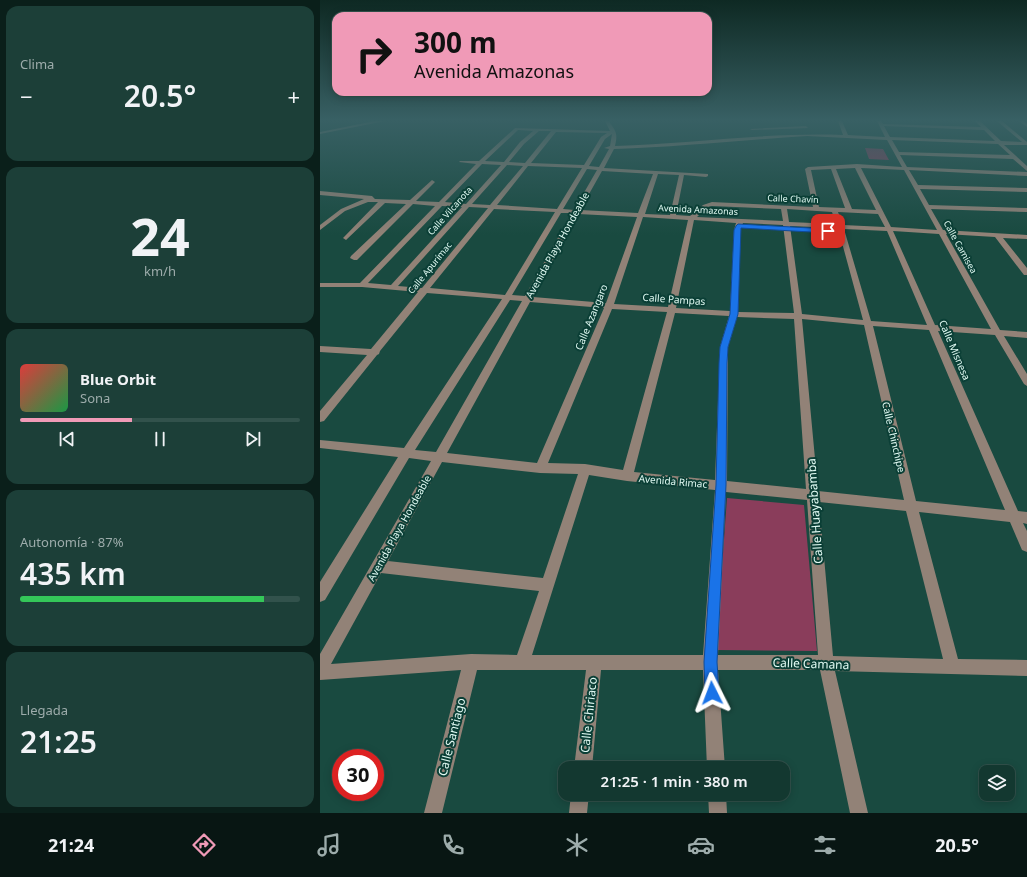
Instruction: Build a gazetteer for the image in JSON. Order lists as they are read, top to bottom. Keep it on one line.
{"streets":{"street":["Calle Chavín","Avenida Amazonas","Calle Vilcanota","Avenida Playa Hondeable","Calle Camisea","Calle Apurímac","Calle Pampas","Calle Azangaro","Calle Misnesa","Calle Chinchipe","Avenida Rimac","Calle Huayabamba","Calle Camana","Calle Chiriaco","Calle Santiago"]},"crossings":[["Calle Chavín","Avenida Amazonas"],["Calle Chavín","Calle Misnesa"],["Calle Chavín","Calle Chinchipe"],["Calle Chavín","Calle Huayabamba"],["Avenida Amazonas","Calle Vilcanota"],["Avenida Amazonas","Avenida Playa Hondeable"],["Avenida Amazonas","Calle Camisea"],["Avenida Amazonas","Calle Apurímac"],["Avenida Amazonas","Calle Azangaro"],["Avenida Amazonas","Calle Misnesa"],["Avenida Amazonas","Calle Chinchipe"],["Avenida Amazonas","Calle Huayabamba"],["Calle Vilcanota","Calle Pampas"],["Avenida Playa Hondeable","Calle Pampas"],["Avenida Playa Hondeable","Avenida Rimac"],["Avenida Playa Hondeable","Calle Camana"],["Calle Camisea","Calle Pampas"],["Calle Apurímac","Calle Pampas"],["Calle Pampas","Calle Azangaro"],["Calle Pampas","Calle Misnesa"],["Calle Pampas","Calle Chinchipe"],["Calle Pampas","Calle Huayabamba"],["Calle Azangaro","Avenida Rimac"],["Calle Misnesa","Avenida Rimac"],["Calle Chinchipe","Avenida Rimac"],["Calle Chinchipe","Calle Camana"],["Avenida Rimac","Calle Huayabamba"],["Calle Huayabamba","Calle Camana"],["Calle Camana","Calle Chiriaco"],["Calle Camana","Calle Santiago"]],"page":{"tile":["Clima",["24","km/h"],["Autonomía · 87%","435 km"],["Llegada","21:25"]],"turn":["300 m","Avenida Amazonas"],"heat":["−","20.5°","+"],"song":["Blue Orbit","Sona"],"limit":"30","trip":"21:25 · 1 min · 380 m","tabs":["21:24","20.5°"]}}
